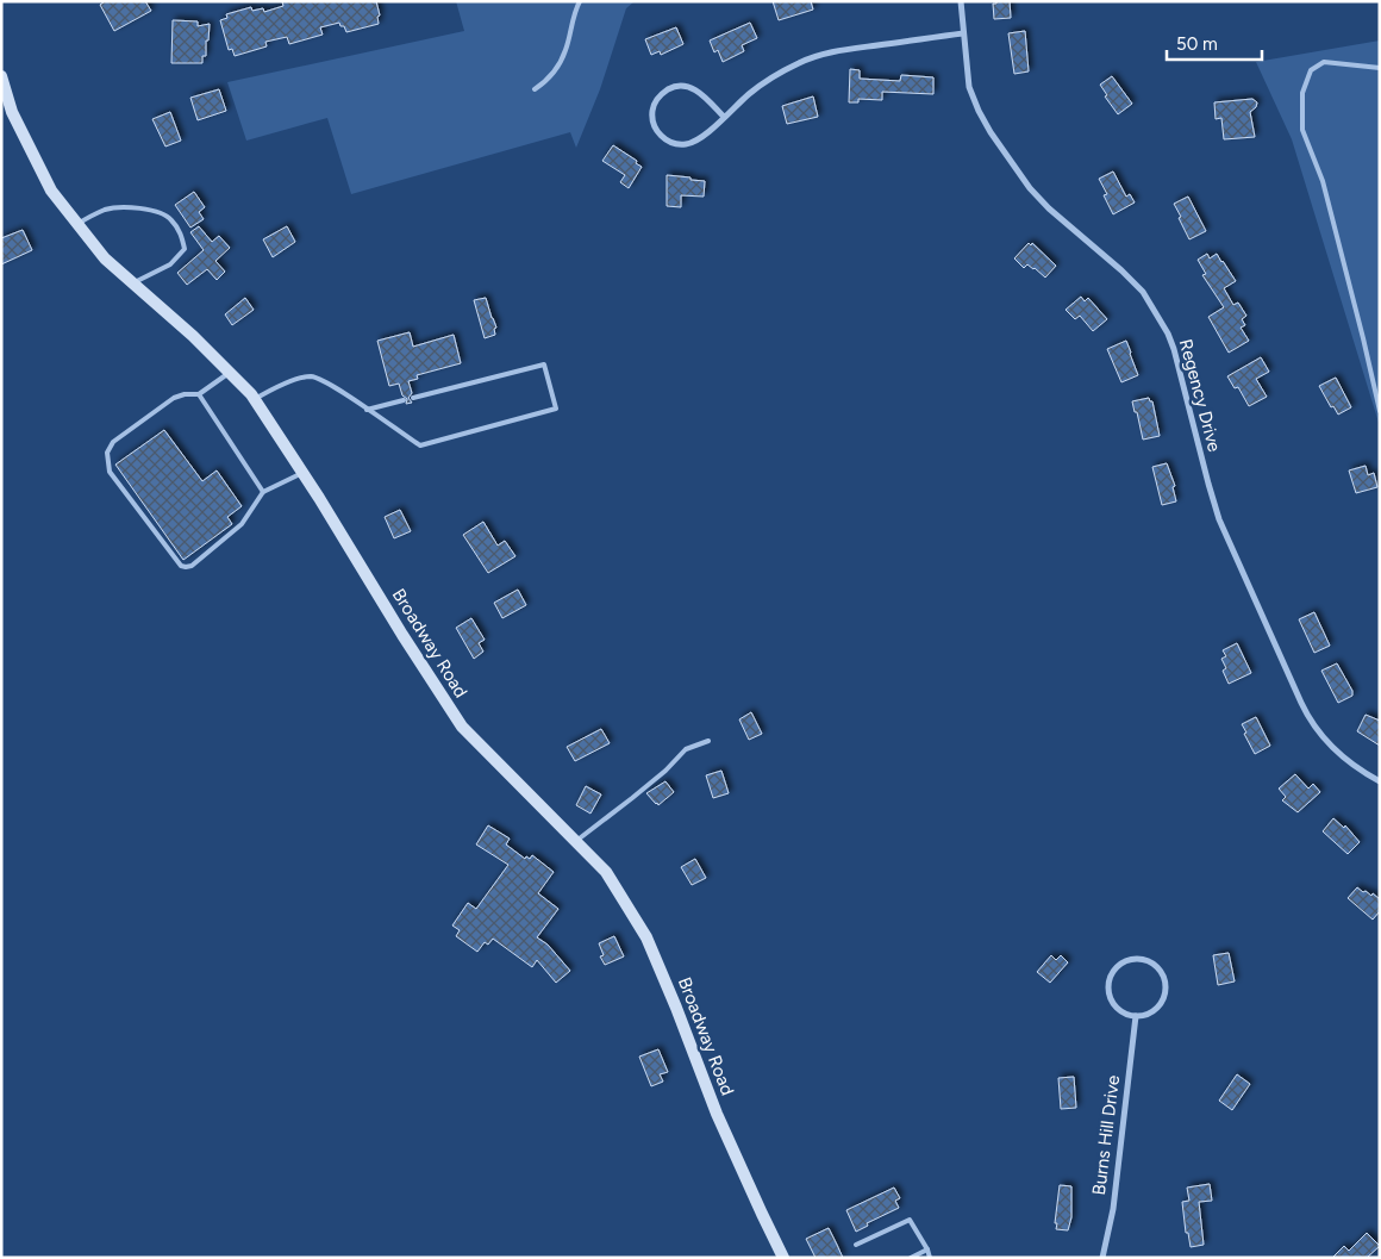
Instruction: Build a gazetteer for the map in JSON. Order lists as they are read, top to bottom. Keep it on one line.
{"streets":{"main road":["Broadway Road"],"street":["Regency Drive","Burns Hill Drive"]},"scale_bar":"50 m"}
